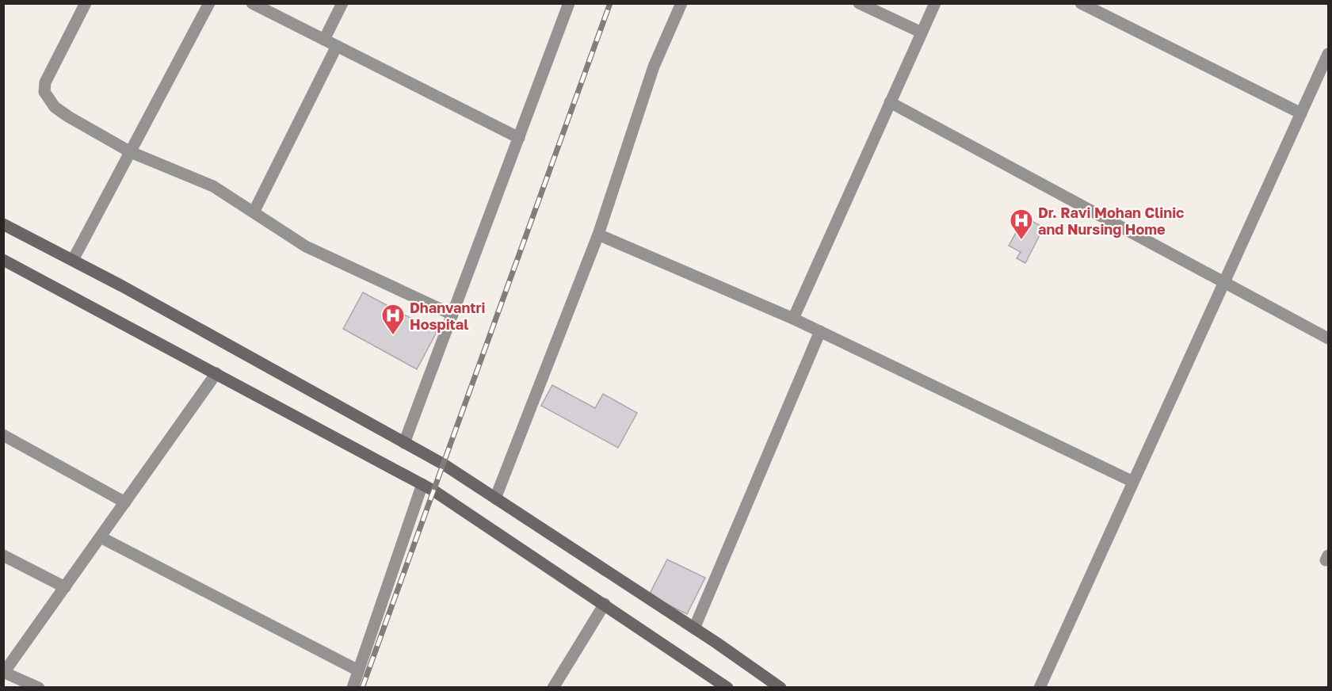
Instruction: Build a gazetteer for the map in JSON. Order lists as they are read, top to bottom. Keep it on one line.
{"places":{"hospital":["Dr. Ravi Mohan Clinic and Nursing Home","Dhanvantri Hospital"]}}
